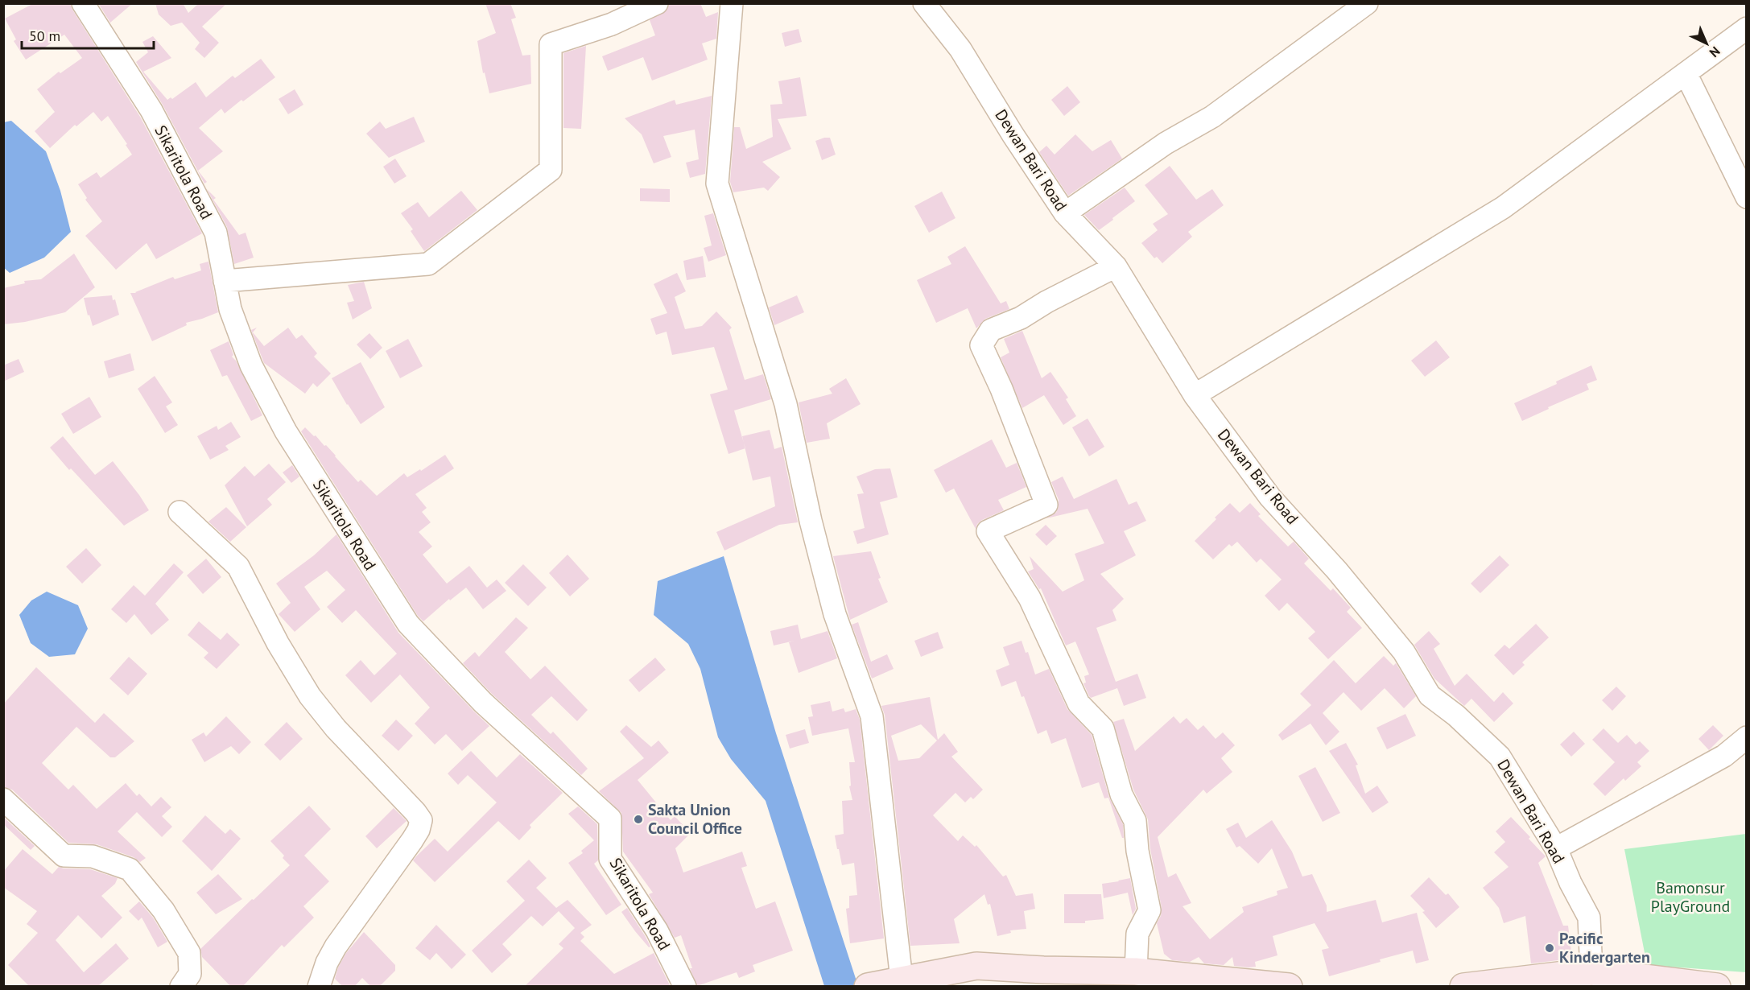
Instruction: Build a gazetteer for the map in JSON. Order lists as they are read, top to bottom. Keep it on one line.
{"streets":{"street":["Dewan Bari Road","Sikaritola Road"]},"parks":["Bamonsur PlayGround"],"places":["Sakta Union Council Office","Pacific Kindergarten"],"scale_bar":"50 m","north":"bottom right"}
